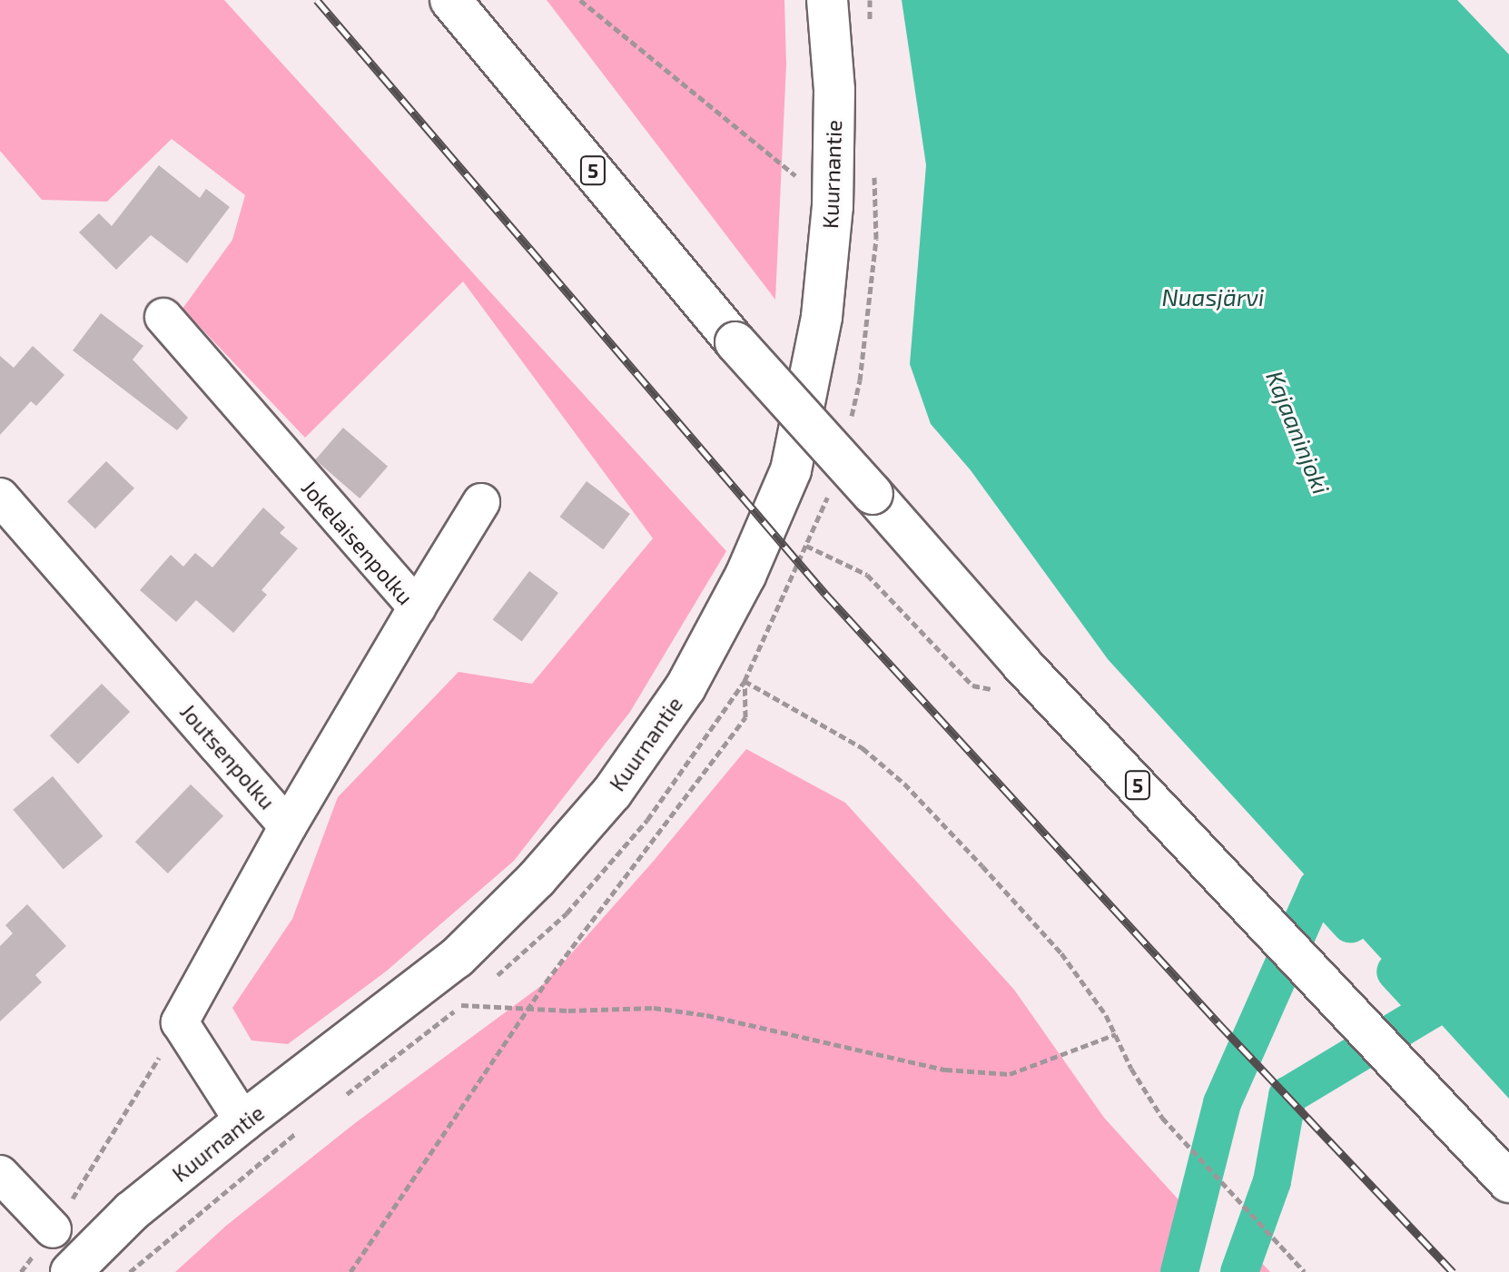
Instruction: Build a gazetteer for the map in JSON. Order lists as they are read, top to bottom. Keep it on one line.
{"streets":{"main road":["5","Kuurnantie"],"street":["Jokelaisenpolku","Joutsenpolku"]},"crossings":[["Jokelaisenpolku","Joutsenpolku"]],"water":["Nuasjärvi","Kajaaninjoki"]}
